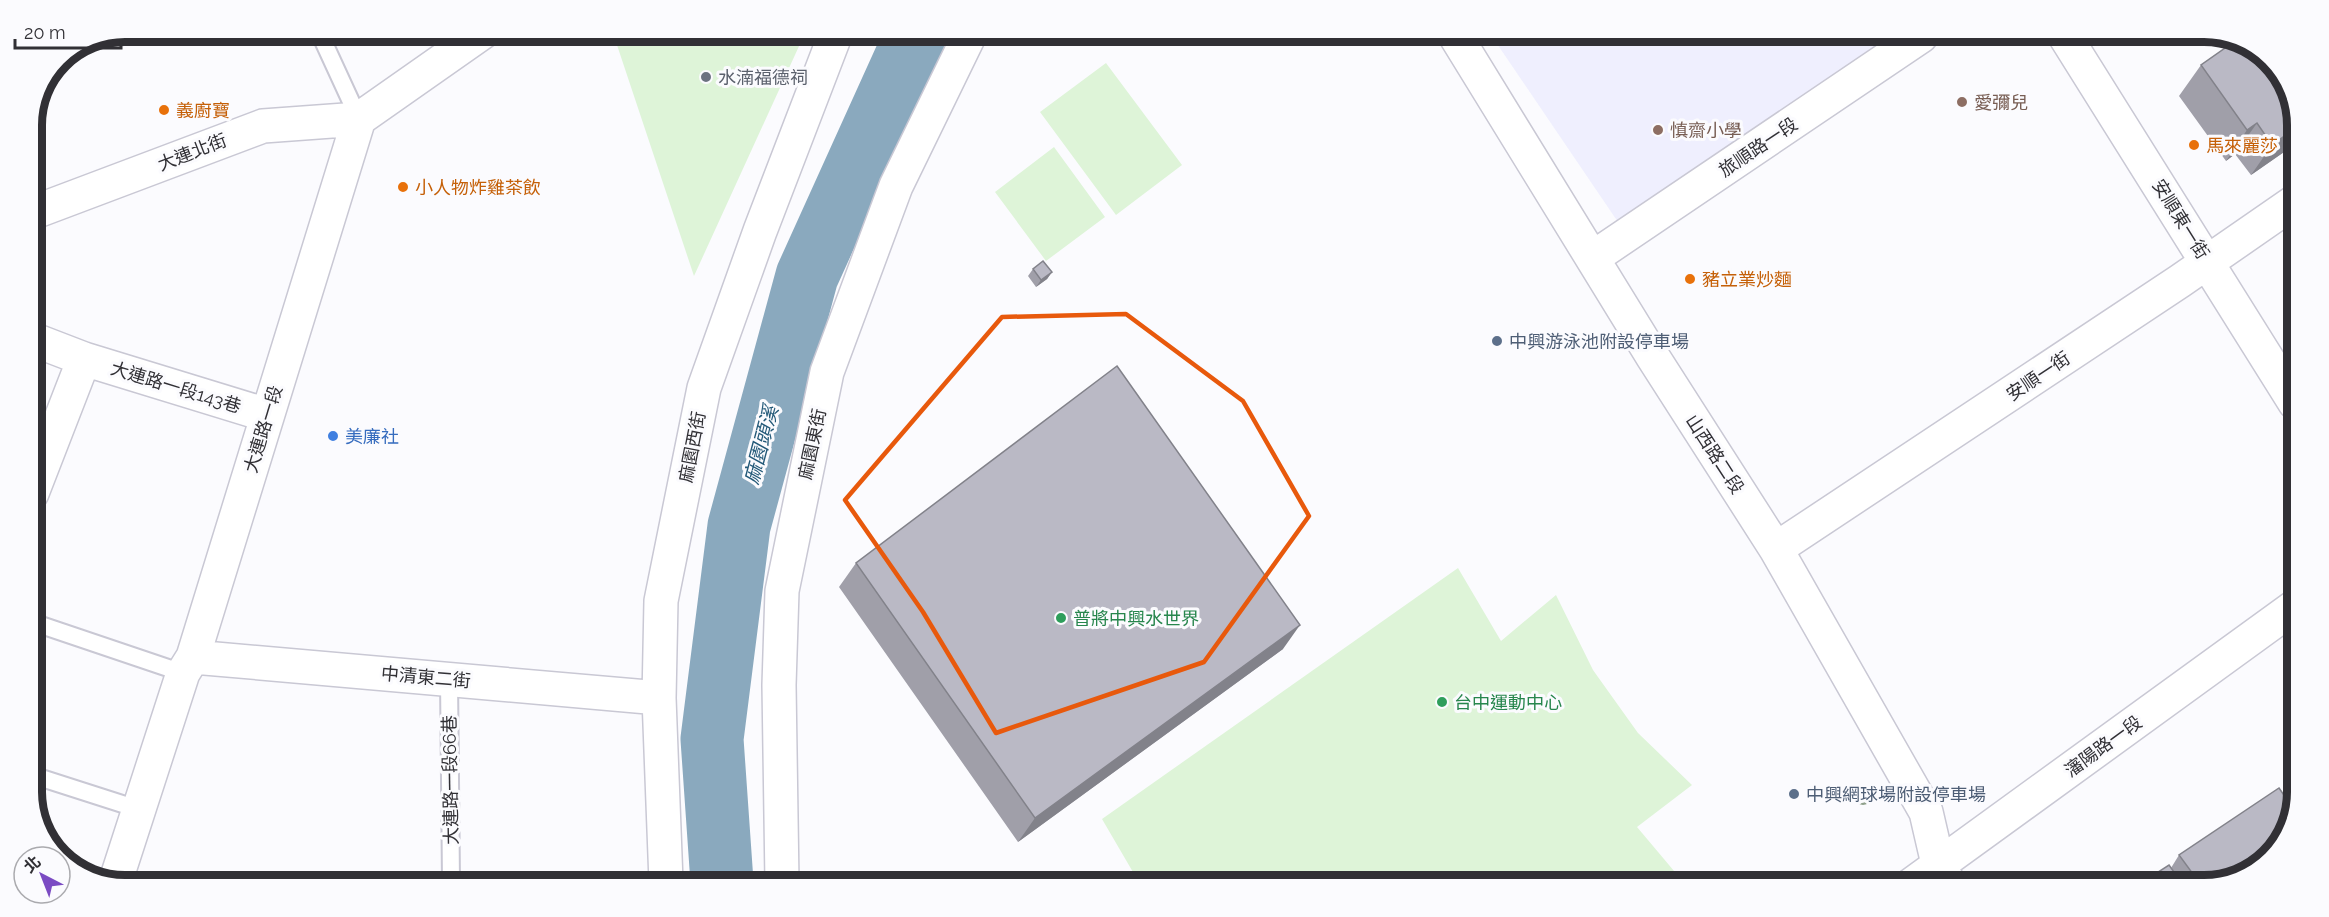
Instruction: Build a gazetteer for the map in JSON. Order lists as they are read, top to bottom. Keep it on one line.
{"streets":{"street":["旅順路一段","大連北街","安順東一街","安順一街","大連路一段143巷","大連路一段","麻園東街","麻園西街","山西路二段","中清東二街","瀋陽路一段"],"lane":["大連路一段66巷"]},"crossings":[["旅順路一段","山西路二段"],["大連北街","大連路一段"],["安順東一街","安順一街"],["安順一街","山西路二段"],["大連路一段143巷","大連路一段"],["大連路一段","中清東二街"],["麻園西街","中清東二街"],["山西路二段","瀋陽路一段"],["中清東二街","大連路一段66巷"]],"water":["麻園頭溪"],"places":["水湳福德祠","愛彌兒","義廚寶","慎齋小學","馬來麗莎","小人物炸雞茶飲","豬立業炒麵","中興游泳池附設停車場","美廉社","普將中興水世界","台中運動中心","中興網球場附設停車場"],"scale_bar":"20 m","north":"top left"}
